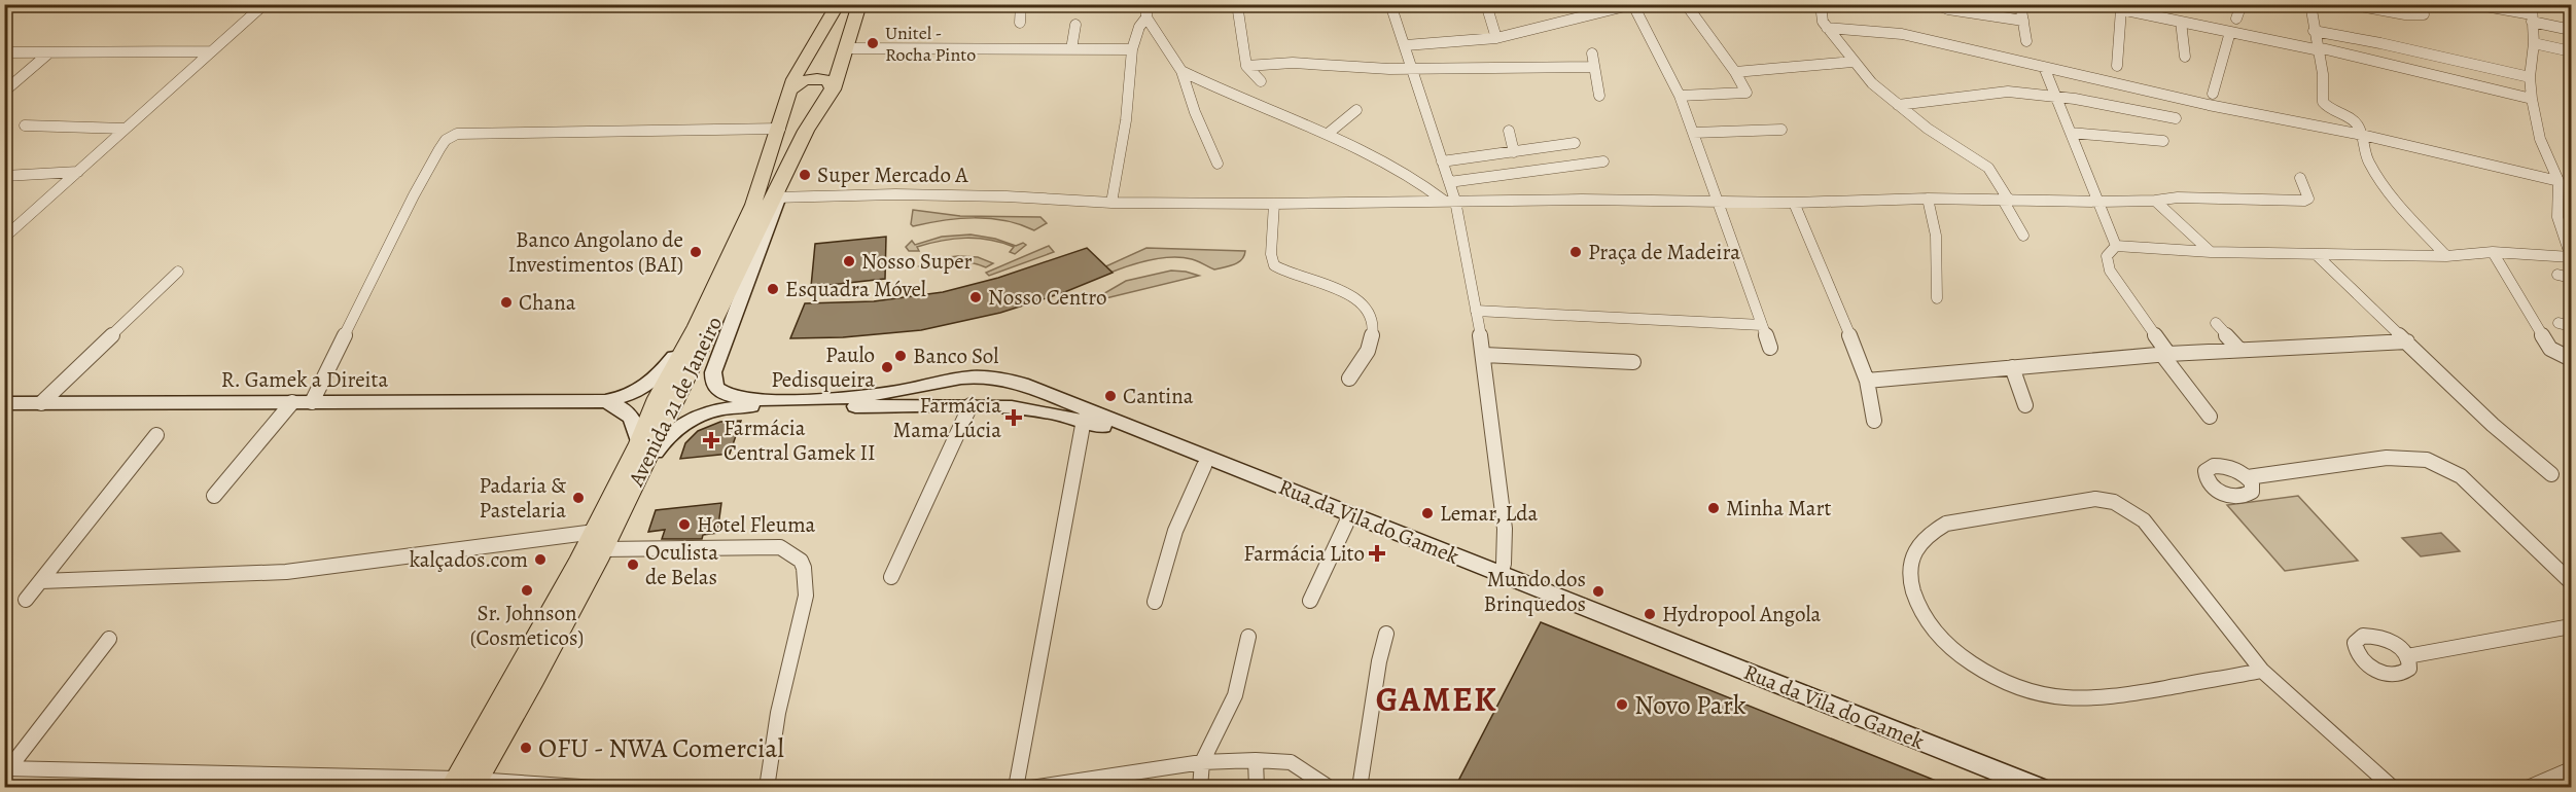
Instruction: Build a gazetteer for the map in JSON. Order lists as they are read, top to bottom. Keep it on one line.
{"streets":{"main road":["R. Gamek a Direita","Avenida 21 de Janeiro","Rua da Vila do Gamek"]},"crossings":[["R. Gamek a Direita","Avenida 21 de Janeiro"],["Avenida 21 de Janeiro","Rua da Vila do Gamek"]],"districts":["GAMEK"],"places":{"other":["Unitel - Rocha Pinto","Super Mercado A","Banco Angolano de Investimentos (BAI)","Praça de Madeira","Nosso Super","Esquadra Móvel","Nosso Centro","Chana","Banco Sol","Paulo Pedisqueira","Cantina","Padaria & Pastelaria","Minha Mart","Lemar, Lda","Hotel Fleuma","kalçados.com","Oculista de Belas","Sr. Johnson (Cosmeticos)","Mundo dos Brinquedos","Hydropool Angola","Novo Park","OFU - NWA Comercial"],"health":["Farmácia Mama Lúcia","Farmácia Central Gamek II","Farmácia Lito"]}}
